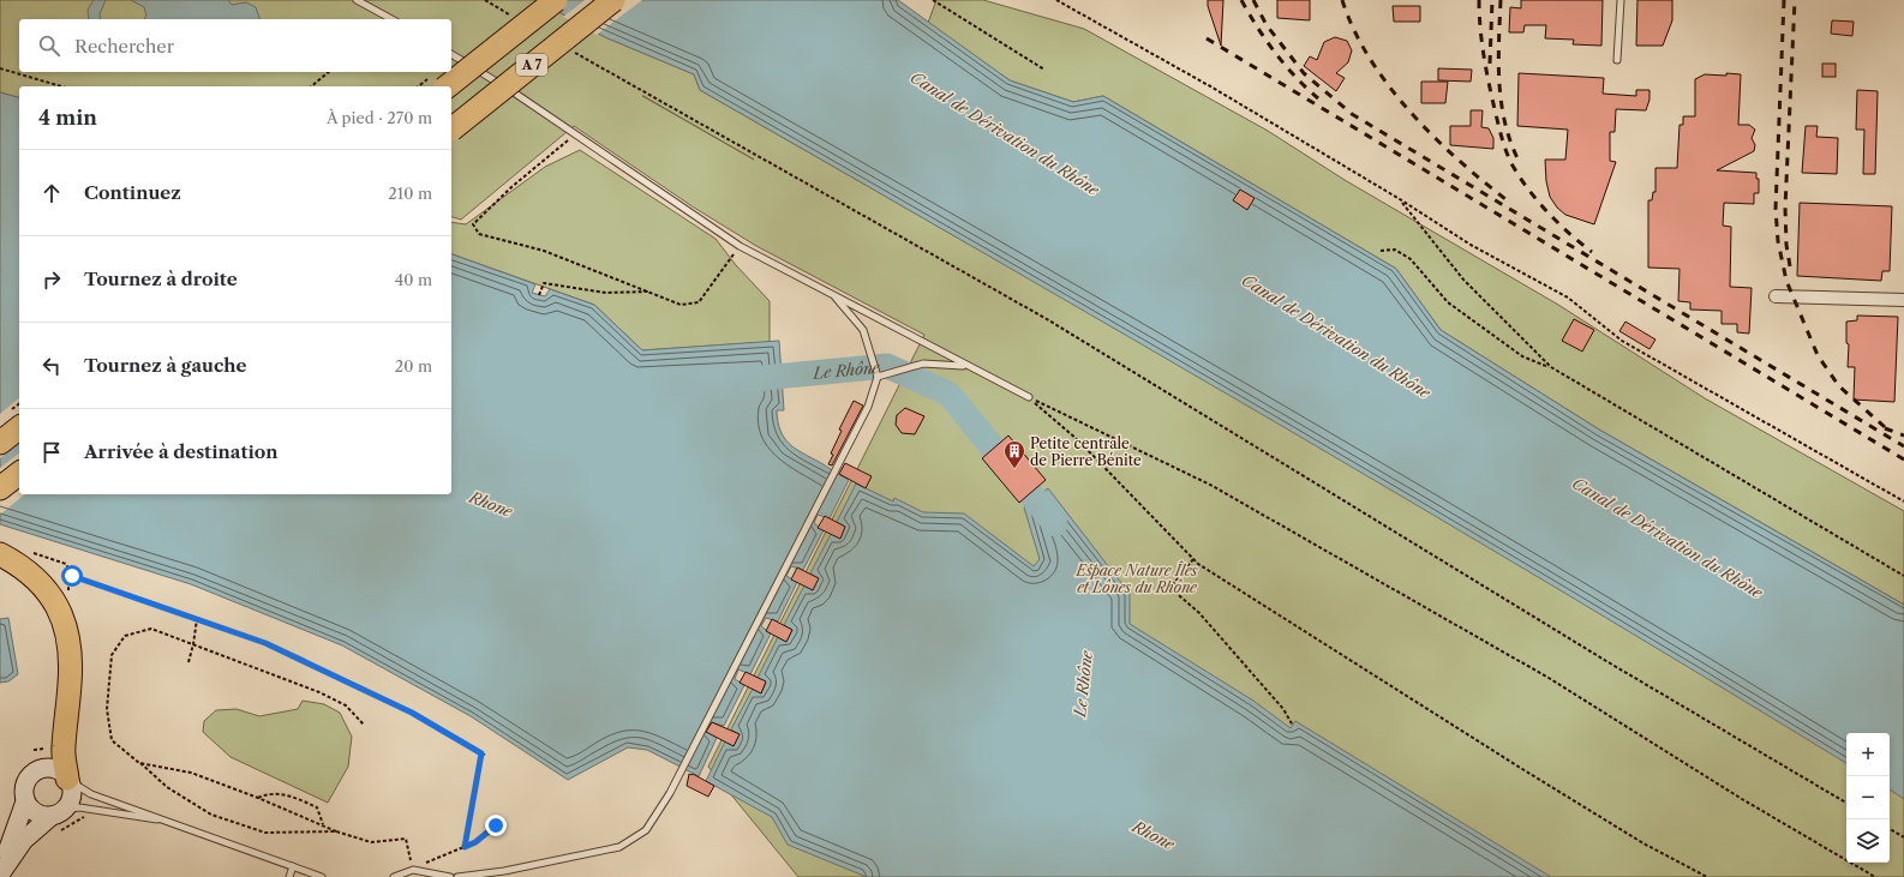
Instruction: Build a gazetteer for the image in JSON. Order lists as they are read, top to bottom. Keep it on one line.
{"streets":{"highway":["A 7"]},"water":["Canal de Dérivation du Rhône","Le Rhône","Rhone"],"parks":["Espace Nature Îles et Lônes du Rhône"],"places":{"building":["Petite centrale de Pierre Bénite"]},"page":{"search":"Rechercher","heading":["4 min","À pied · 270 m"],"list":[["Continuez","210 m"],["Tournez à droite","40 m"],["Tournez à gauche","20 m"],"Arrivée à destination"],"map_buttons":["+","−"]}}
